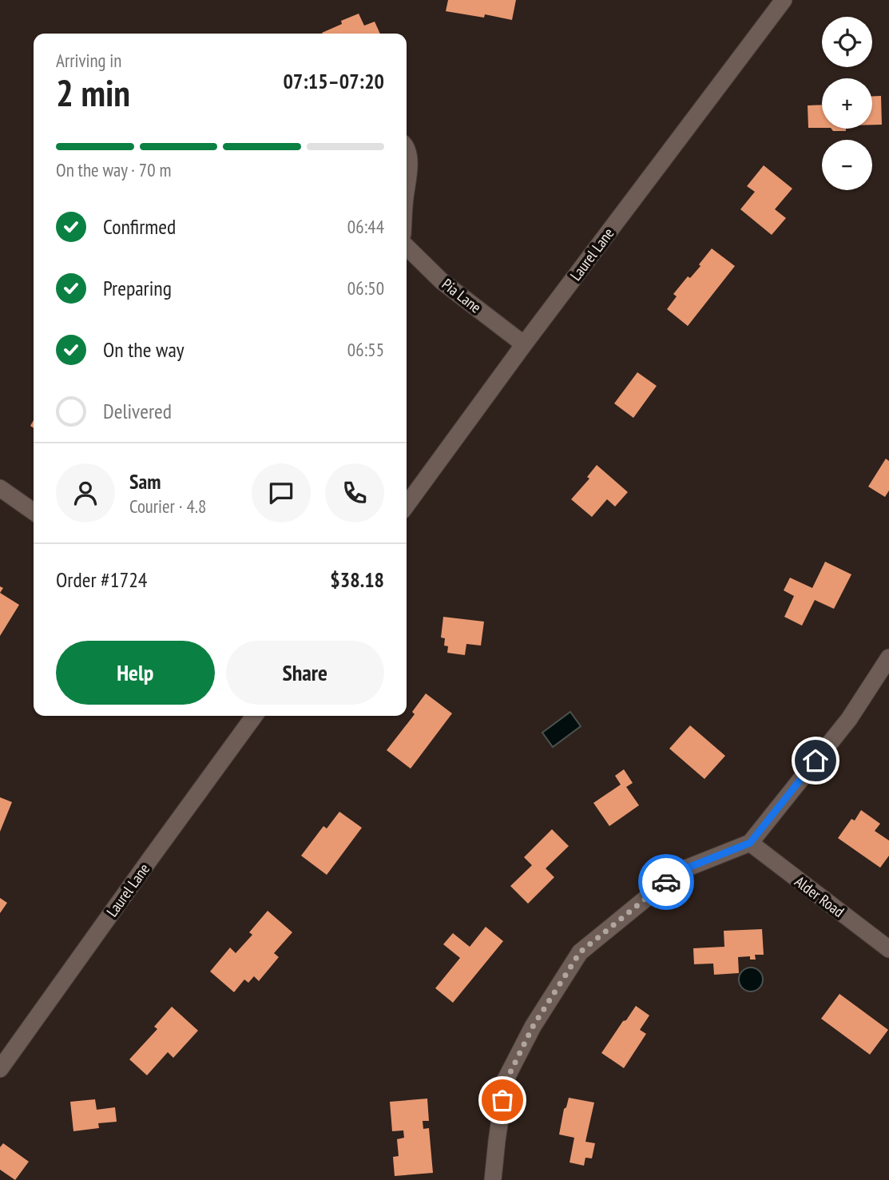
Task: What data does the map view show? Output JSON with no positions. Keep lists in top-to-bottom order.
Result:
{
  "streets": {
    "street": ["Laurel Lane", "Pia Lane", "Alder Road"]
  },
  "crossings": [
    ["Laurel Lane", "Pia Lane"]
  ],
  "page": {
    "map_buttons": ["+", "−"],
    "heading": ["2 min", "Arriving in", "07:15–07:20"],
    "panel": [
      "Sam",
      "Courier · 4.8",
      "Order #1724",
      "$38.18"
    ],
    "bar": "On the way · 70 m",
    "list": [
      ["Confirmed", "06:44"],
      ["Preparing", "06:50"],
      ["On the way", "06:55"],
      "Delivered"
    ],
    "buttons": ["Help", "Share"]
  }
}
